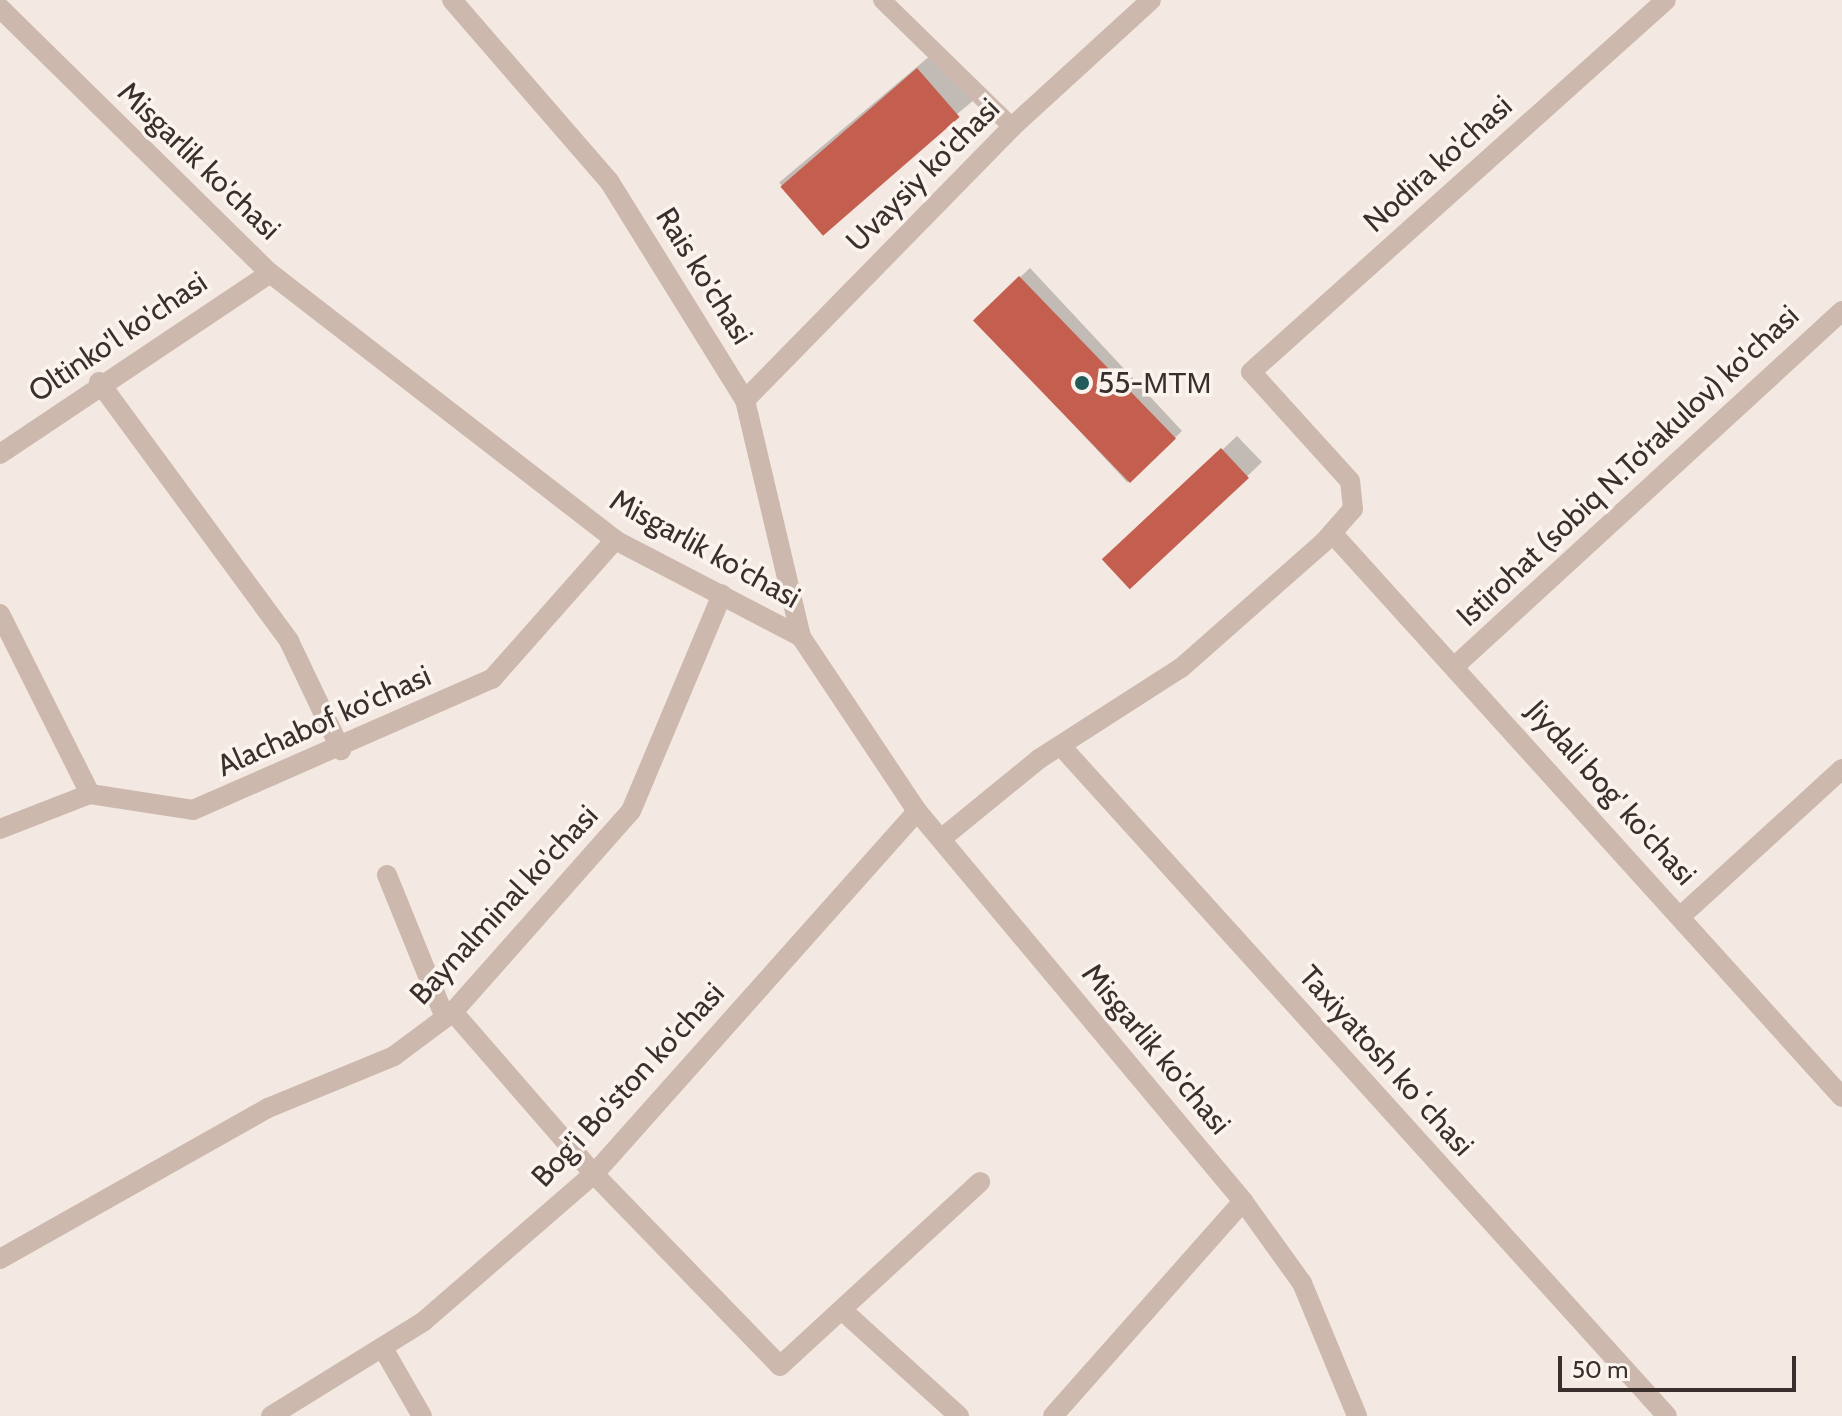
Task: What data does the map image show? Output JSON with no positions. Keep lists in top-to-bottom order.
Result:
{
  "streets": {
    "street": [
      "Misgarlik ko'chasi",
      "Nodira ko'chasi",
      "Uvaysiy ko'chasi",
      "Rais ko'chasi",
      "Oltinko'l ko'chasi",
      "Istirohat (sobiq N.To‘rakulov) ko'chasi",
      "Alachabof ko'chasi",
      "Jiydali bog' ko'chasi",
      "Baynalminal ko'chasi",
      "Taxiyatosh koʻchasi",
      "Bog'i Bo'ston ko'chasi"
    ]
  },
  "crossings": [
    ["Misgarlik ko'chasi", "Rais ko'chasi"],
    ["Misgarlik ko'chasi", "Oltinko'l ko'chasi"],
    ["Misgarlik ko'chasi", "Alachabof ko'chasi"],
    ["Misgarlik ko'chasi", "Baynalminal ko'chasi"],
    ["Misgarlik ko'chasi", "Bog'i Bo'ston ko'chasi"],
    ["Nodira ko'chasi", "Jiydali bog' ko'chasi"],
    ["Uvaysiy ko'chasi", "Rais ko'chasi"],
    ["Istirohat (sobiq N.To‘rakulov) ko'chasi", "Jiydali bog' ko'chasi"]
  ],
  "places": ["55-МТМ"],
  "scale_bar": "50 m"
}
